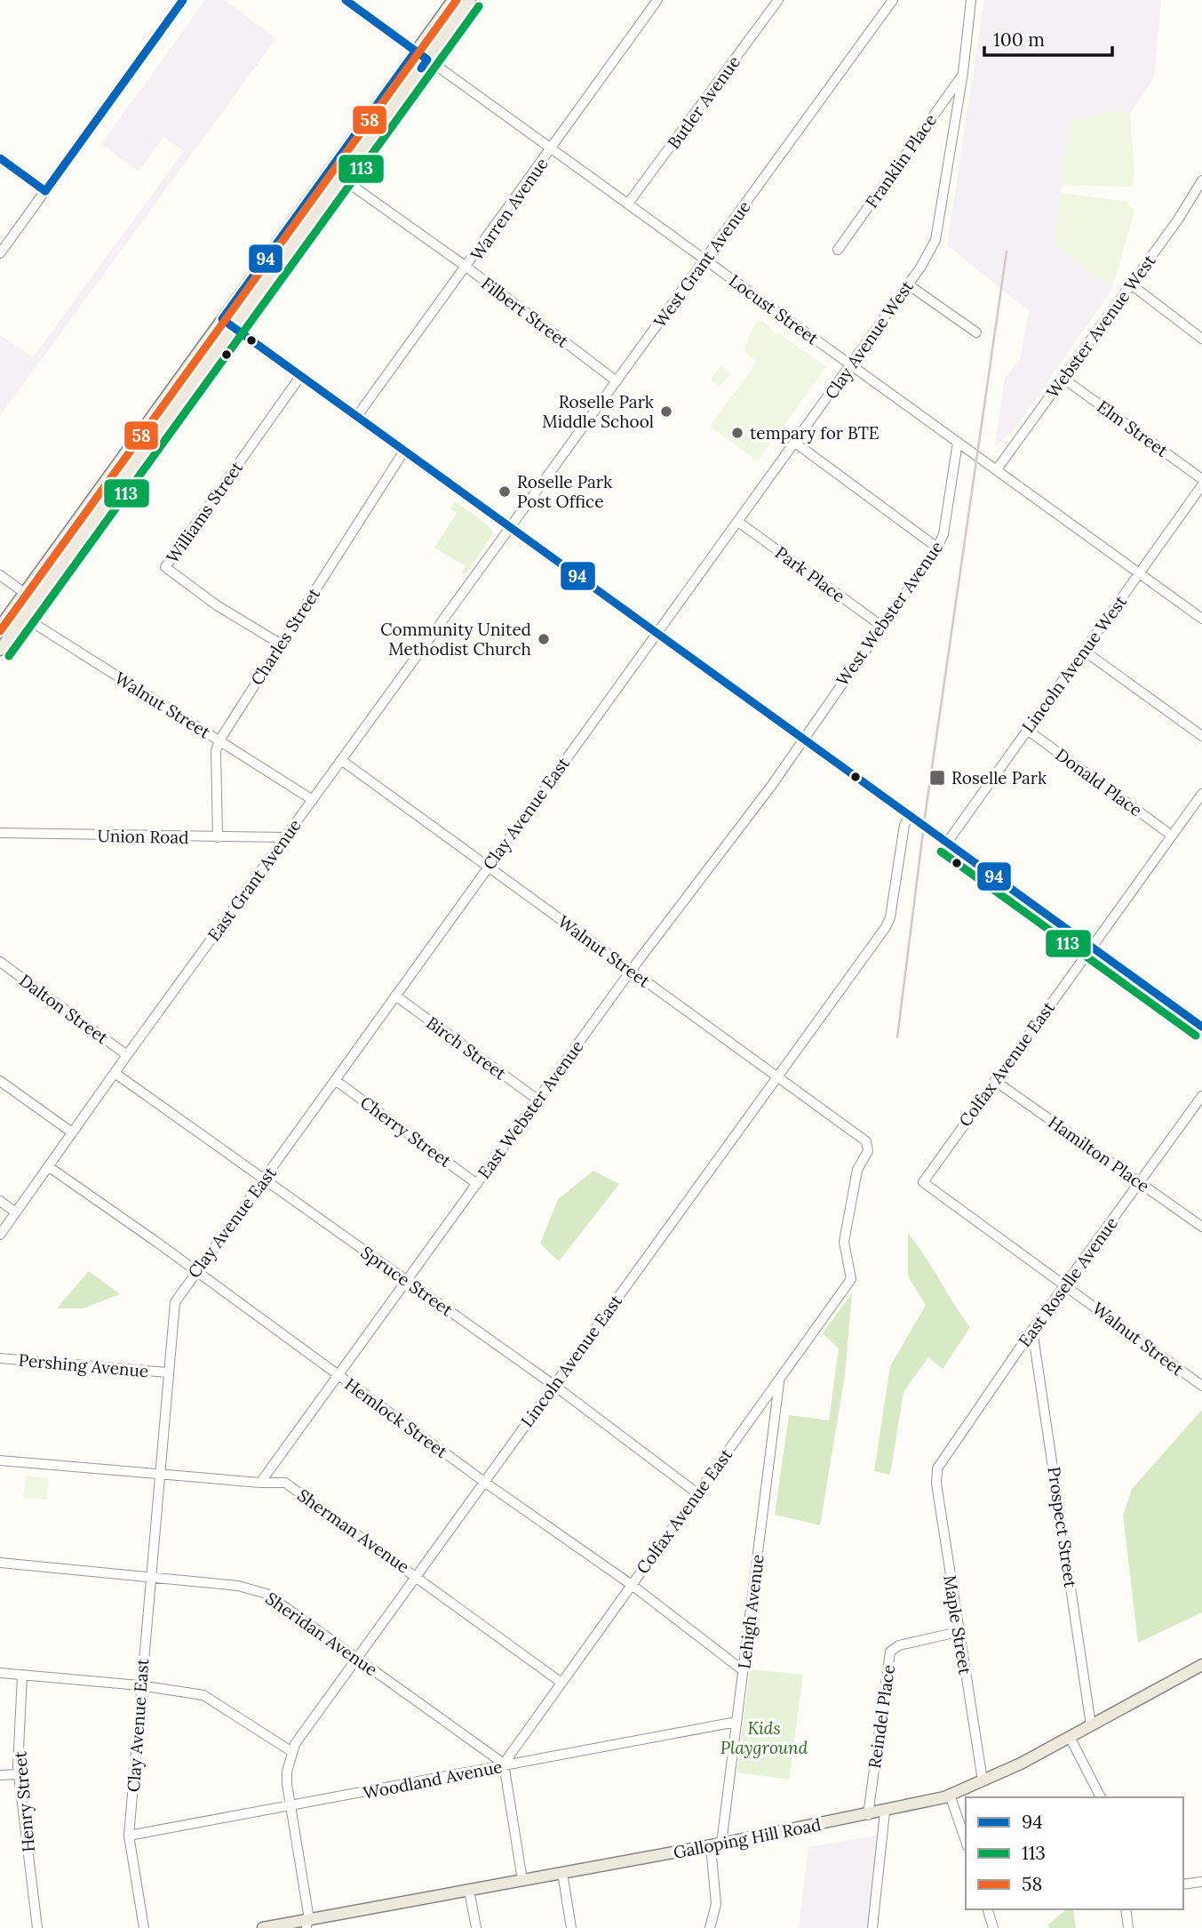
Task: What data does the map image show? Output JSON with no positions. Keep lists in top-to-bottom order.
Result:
{
  "streets": {
    "main road": ["Galloping Hill Road"],
    "street": [
      "Butler Avenue",
      "Franklin Place",
      "Warren Avenue",
      "West Grant Avenue",
      "Locust Street",
      "Filbert Street",
      "Webster Avenue West",
      "Clay Avenue West",
      "Elm Street",
      "Williams Street",
      "Park Place",
      "West Webster Avenue",
      "Charles Street",
      "Lincoln Avenue West",
      "Walnut Street",
      "Donald Place",
      "Clay Avenue East",
      "Union Road",
      "East Grant Avenue",
      "Dalton Street",
      "Birch Street",
      "Colfax Avenue East",
      "East Webster Avenue",
      "Cherry Street",
      "Hamilton Place",
      "Spruce Street",
      "East Roselle Avenue",
      "Lincoln Avenue East",
      "Pershing Avenue",
      "Hemlock Street",
      "Prospect Street",
      "Sherman Avenue",
      "Lehigh Avenue",
      "Maple Street",
      "Sheridan Avenue",
      "Reindel Place",
      "Woodland Avenue",
      "Henry Street"
    ]
  },
  "crossings": [
    ["Butler Avenue", "Locust Street"],
    ["Franklin Place", "Clay Avenue West"],
    ["Warren Avenue", "Locust Street"],
    ["Warren Avenue", "Filbert Street"],
    ["West Grant Avenue", "Locust Street"],
    ["West Grant Avenue", "Filbert Street"],
    ["West Grant Avenue", "East Grant Avenue"],
    ["Locust Street", "Webster Avenue West"],
    ["Locust Street", "Clay Avenue West"],
    ["Locust Street", "West Webster Avenue"],
    ["Locust Street", "Lincoln Avenue West"],
    ["Webster Avenue West", "Elm Street"],
    ["Clay Avenue West", "Park Place"],
    ["Clay Avenue West", "Clay Avenue East"],
    ["Williams Street", "Charles Street"],
    ["Park Place", "West Webster Avenue"],
    ["West Webster Avenue", "East Webster Avenue"],
    ["Charles Street", "Walnut Street"],
    ["Charles Street", "Union Road"],
    ["Lincoln Avenue West", "Donald Place"],
    ["Walnut Street", "Clay Avenue East"],
    ["Walnut Street", "East Grant Avenue"],
    ["Walnut Street", "Colfax Avenue East"],
    ["Walnut Street", "East Webster Avenue"],
    ["Walnut Street", "East Roselle Avenue"],
    ["Walnut Street", "Lincoln Avenue East"],
    ["Donald Place", "Colfax Avenue East"],
    ["Clay Avenue East", "Birch Street"],
    ["Clay Avenue East", "Cherry Street"],
    ["Clay Avenue East", "Spruce Street"],
    ["Clay Avenue East", "Pershing Avenue"],
    ["Clay Avenue East", "Hemlock Street"],
    ["Clay Avenue East", "Sherman Avenue"],
    ["Clay Avenue East", "Sheridan Avenue"],
    ["Clay Avenue East", "Woodland Avenue"],
    ["Union Road", "East Grant Avenue"],
    ["East Grant Avenue", "Dalton Street"],
    ["East Grant Avenue", "Spruce Street"],
    ["East Grant Avenue", "Hemlock Street"],
    ["Birch Street", "East Webster Avenue"],
    ["Colfax Avenue East", "Hamilton Place"],
    ["Colfax Avenue East", "Spruce Street"],
    ["Colfax Avenue East", "Hemlock Street"],
    ["Colfax Avenue East", "Sherman Avenue"],
    ["Colfax Avenue East", "Lehigh Avenue"],
    ["Colfax Avenue East", "Sheridan Avenue"],
    ["Colfax Avenue East", "Woodland Avenue"],
    ["East Webster Avenue", "Cherry Street"],
    ["East Webster Avenue", "Spruce Street"],
    ["East Webster Avenue", "Hemlock Street"],
    ["East Webster Avenue", "Sherman Avenue"],
    ["Hamilton Place", "East Roselle Avenue"],
    ["Spruce Street", "Lincoln Avenue East"],
    ["East Roselle Avenue", "Prospect Street"],
    ["East Roselle Avenue", "Maple Street"],
    ["Lincoln Avenue East", "Hemlock Street"],
    ["Lincoln Avenue East", "Sherman Avenue"],
    ["Lincoln Avenue East", "Sheridan Avenue"],
    ["Lincoln Avenue East", "Woodland Avenue"],
    ["Lincoln Avenue East", "Galloping Hill Road"],
    ["Hemlock Street", "Lehigh Avenue"],
    ["Prospect Street", "Galloping Hill Road"],
    ["Lehigh Avenue", "Woodland Avenue"],
    ["Lehigh Avenue", "Galloping Hill Road"],
    ["Maple Street", "Reindel Place"],
    ["Maple Street", "Galloping Hill Road"],
    ["Sheridan Avenue", "Woodland Avenue"],
    ["Reindel Place", "Galloping Hill Road"]
  ],
  "parks": ["Kids Playground"],
  "places": {
    "other": [
      "Roselle Park Middle School",
      "tempary for BTE",
      "Roselle Park Post Office",
      "Community United Methodist Church"
    ],
    "transit": ["Roselle Park"]
  },
  "lines": ["transit line 94", "transit line 58", "transit line 113"],
  "legend": ["94", "113", "58"],
  "scale_bar": "100 m"
}
